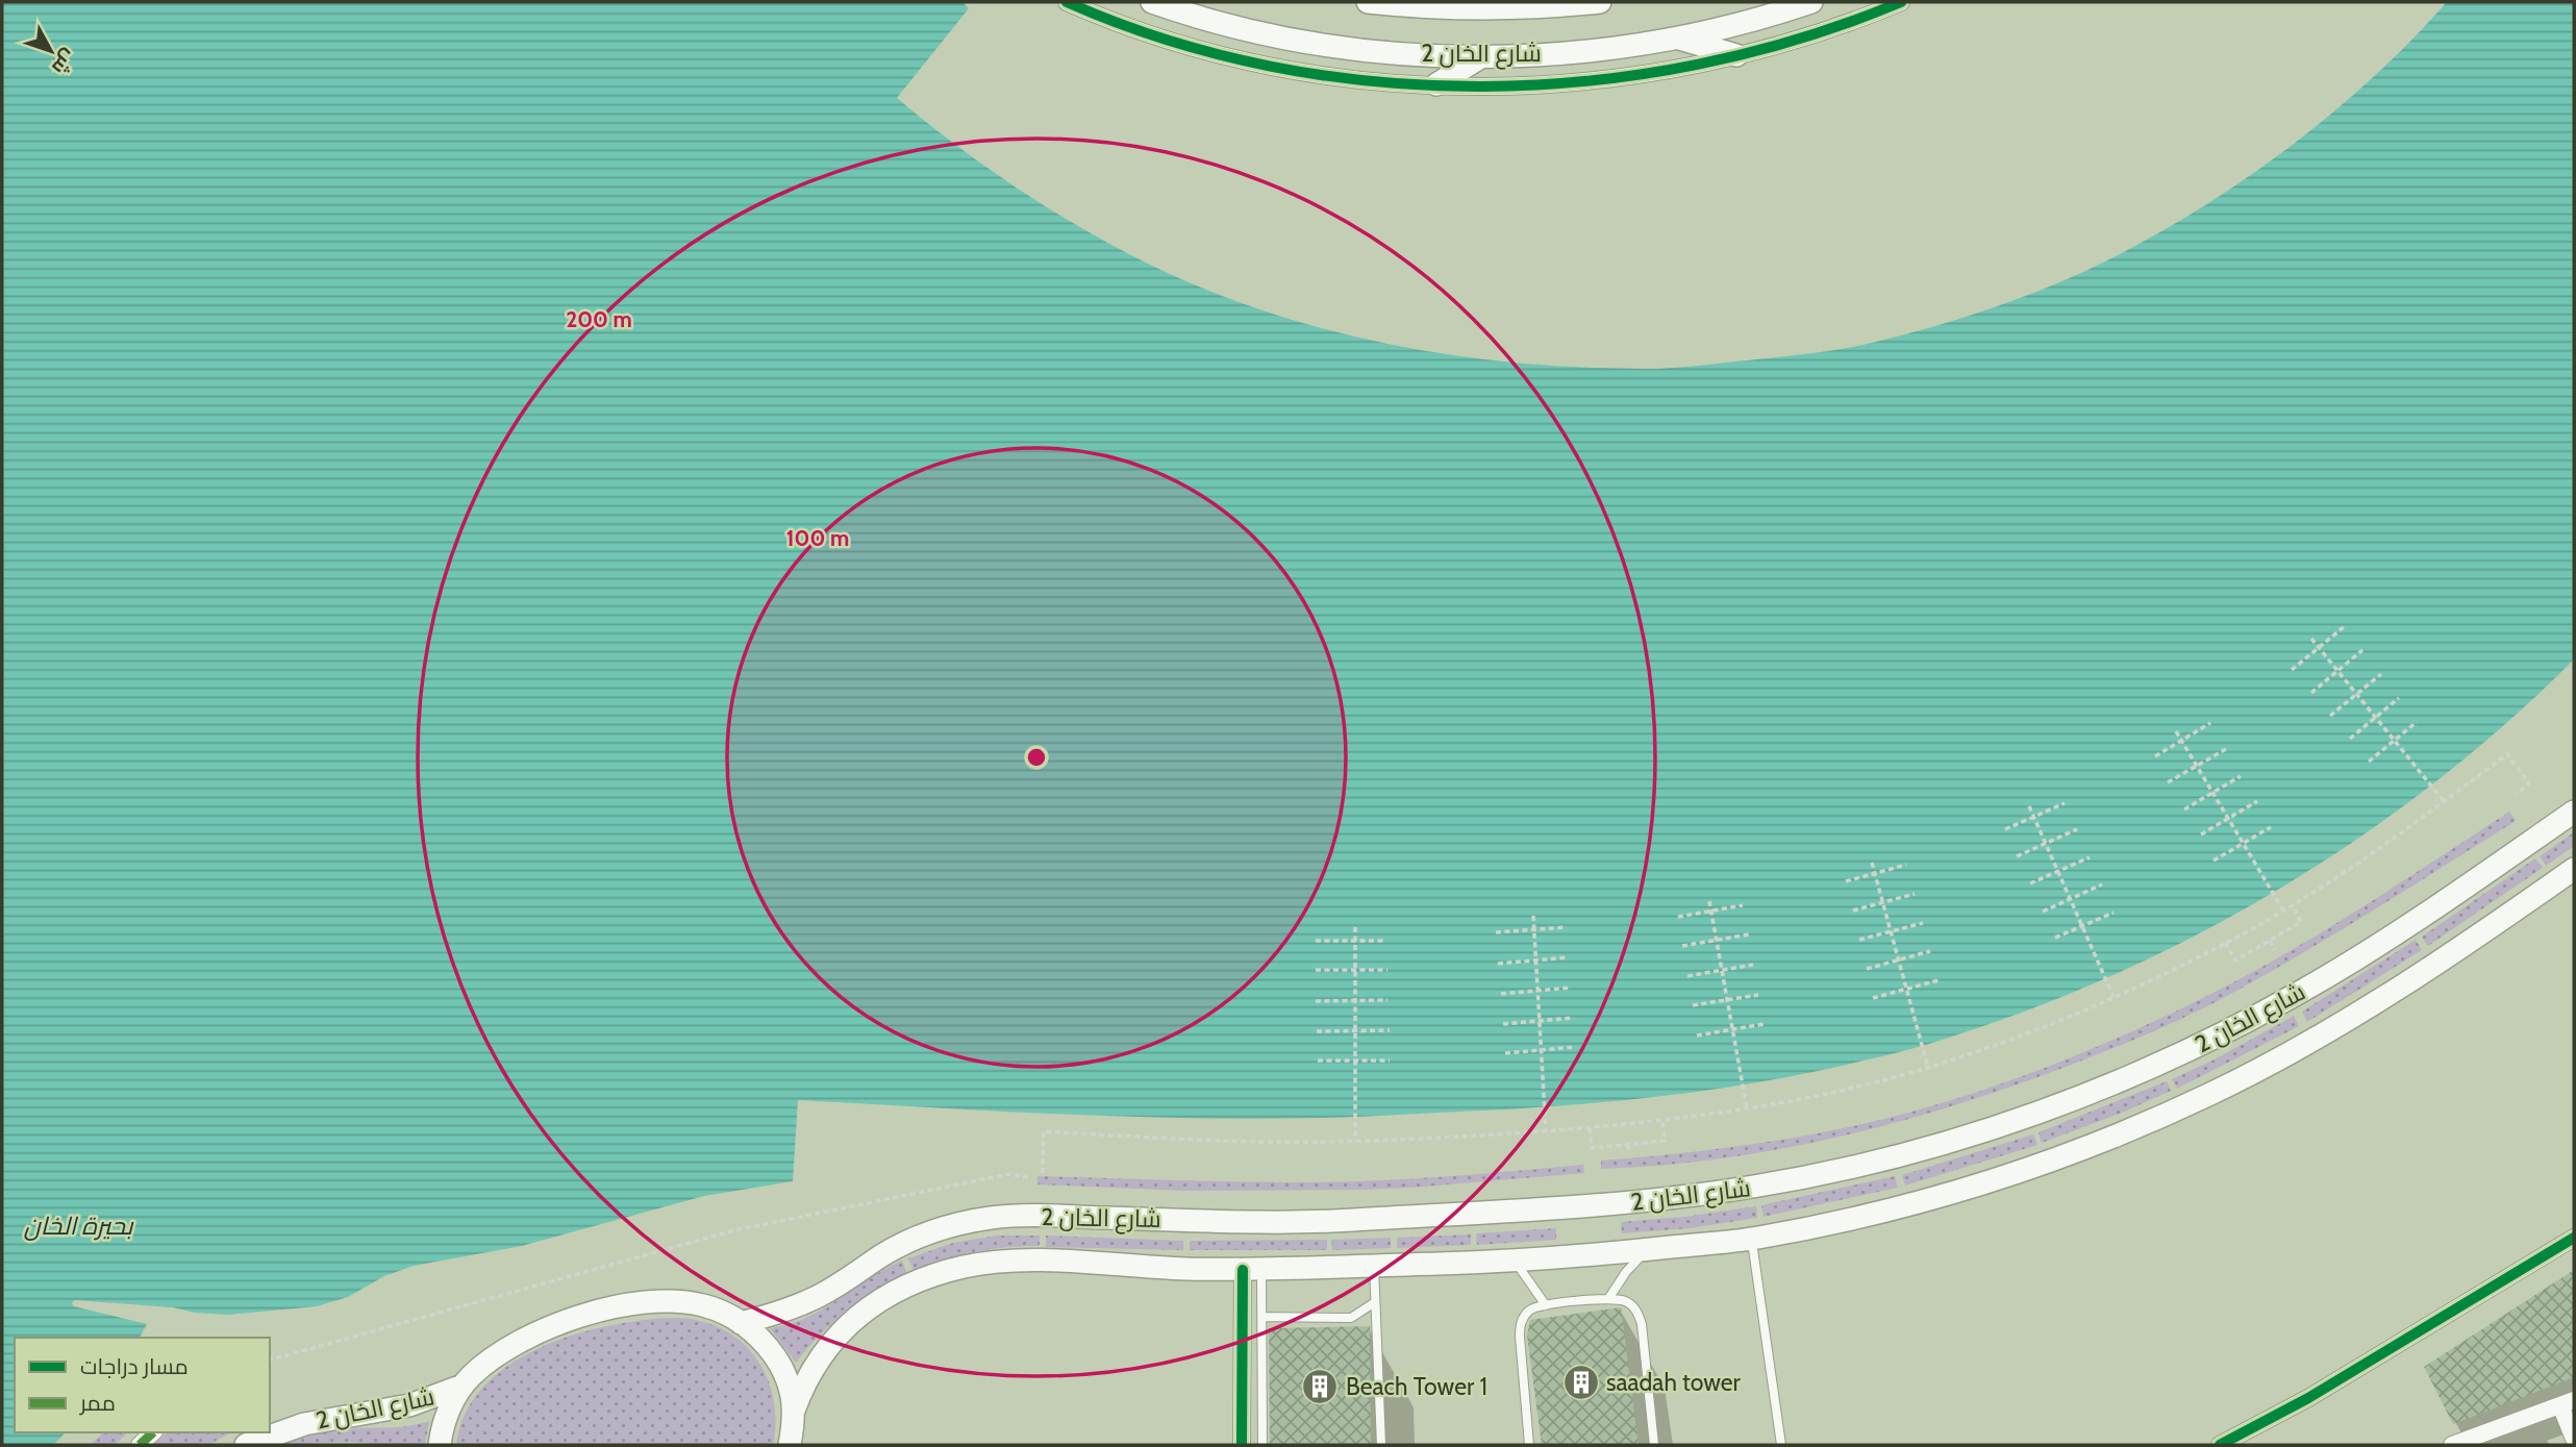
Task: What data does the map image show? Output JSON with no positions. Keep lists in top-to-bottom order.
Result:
{
  "streets": {
    "main road": ["شارع الخان 2"]
  },
  "water": ["بحيرة الخان"],
  "places": {
    "building": ["saadah tower", "Beach Tower 1"]
  },
  "legend": ["مسار دراجات", "ممر"],
  "north": "bottom right",
  "rings": ["200 m", "100 m"]
}
